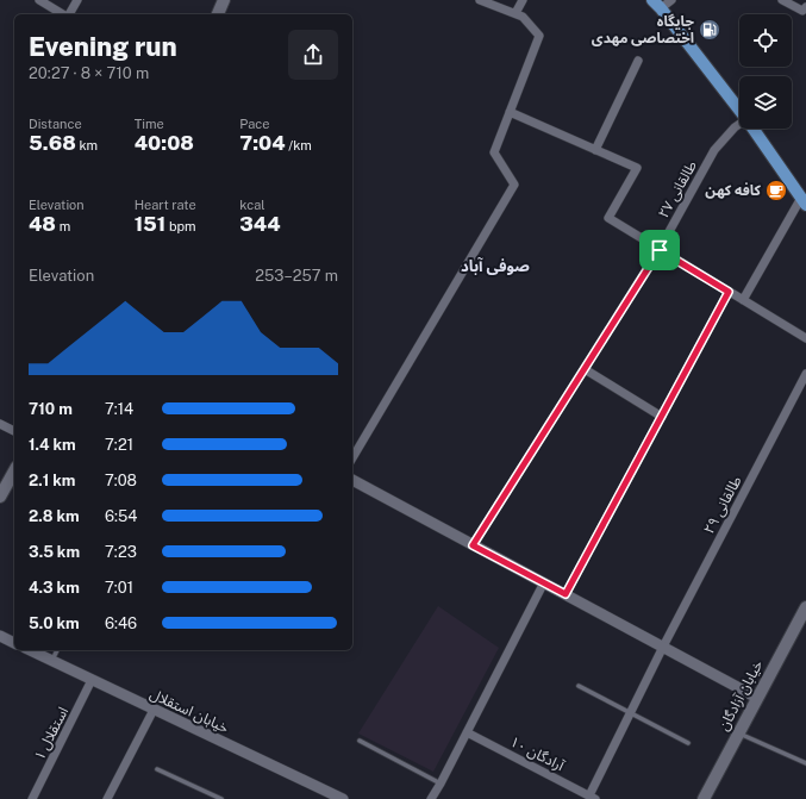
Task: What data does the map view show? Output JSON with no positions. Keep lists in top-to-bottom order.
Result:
{
  "streets": {
    "main road": ["خیابان آزادگان"],
    "street": [
      "طالقانی ۲۷",
      "طالقانی ۲۹",
      "خیابان استقلال",
      "استقلال ۱",
      "آرادگان ۱۰"
    ]
  },
  "crossings": [
    ["طالقانی ۲۹", "آرادگان ۱۰"],
    ["خیابان استقلال", "استقلال ۱"]
  ],
  "districts": ["صوفی آباد"],
  "places": {
    "fuel station": ["جایگاه اختصاصی مهدی"],
    "cafe": ["کافه کهن"]
  },
  "page": {
    "heading": ["Evening run", "20:27 · 8 × 710 m"],
    "stats": [
      ["Distance", "5.68 km"],
      ["Time", "40:08"],
      ["Pace", "7:04 /km"],
      ["Elevation", "48 m"],
      ["Heart rate", "151 bpm"],
      ["kcal", "344"]
    ],
    "chart": ["Elevation", "253–257 m"],
    "list": [
      {
        "name": "710 m",
        "note": "7:14"
      },
      {
        "name": "1.4 km",
        "note": "7:21"
      },
      {
        "name": "2.1 km",
        "note": "7:08"
      },
      {
        "name": "2.8 km",
        "note": "6:54"
      },
      {
        "name": "3.5 km",
        "note": "7:23"
      },
      {
        "name": "4.3 km",
        "note": "7:01"
      },
      {
        "name": "5.0 km",
        "note": "6:46"
      }
    ]
  }
}
